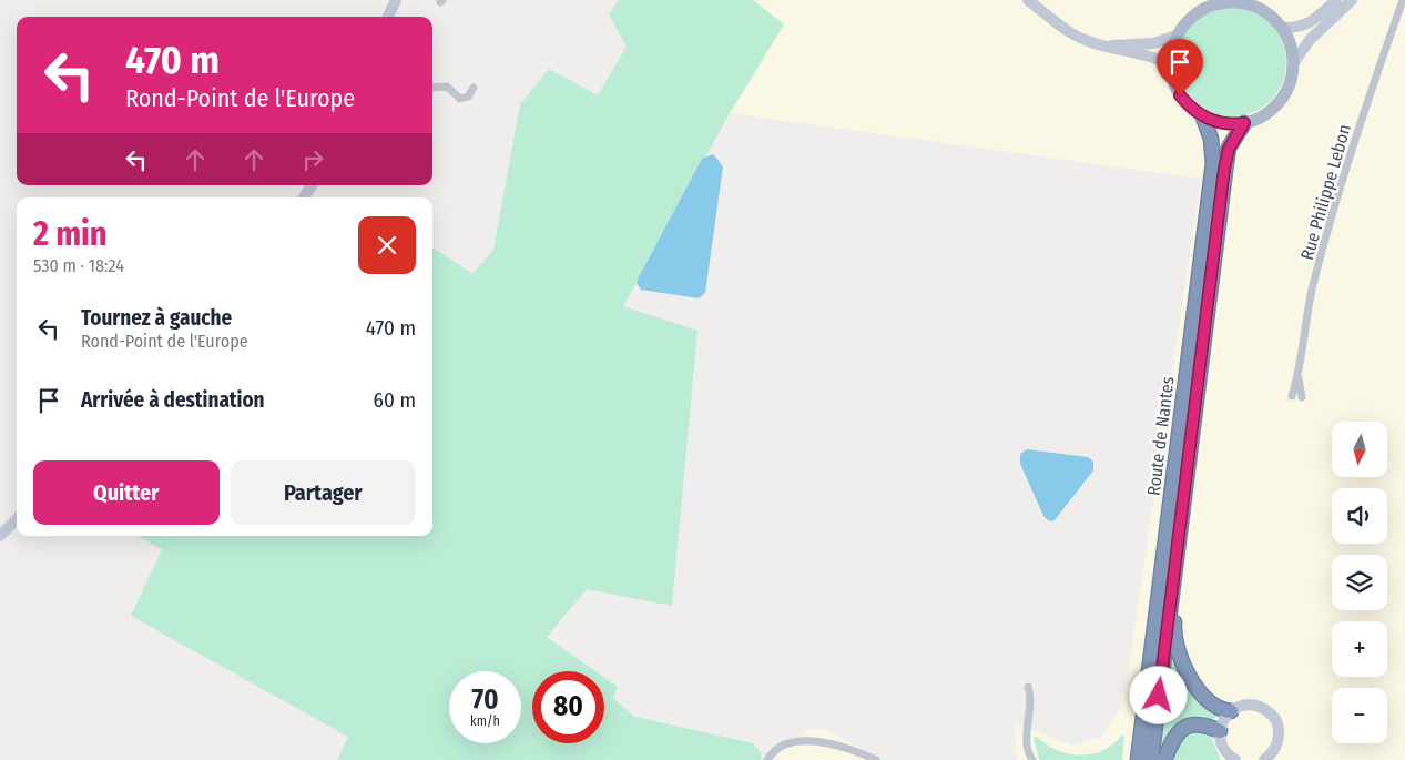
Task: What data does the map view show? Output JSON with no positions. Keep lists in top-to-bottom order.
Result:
{
  "streets": {
    "highway": ["Route de Nantes"],
    "street": ["Rue Philippe Lebon"]
  },
  "north": "bottom",
  "page": {
    "turn": ["470 m", "Rond-Point de l'Europe"],
    "heading": ["2 min", "530 m · 18:24"],
    "list": [
      {
        "name": "Tournez à gauche",
        "note": "Rond-Point de l'Europe",
        "value": "470 m"
      },
      {
        "name": "Arrivée à destination",
        "value": "60 m"
      }
    ],
    "map_buttons": ["+", "−"],
    "buttons": ["Quitter", "Partager"],
    "speed": "70 km/h",
    "limit": "80"
  }
}
